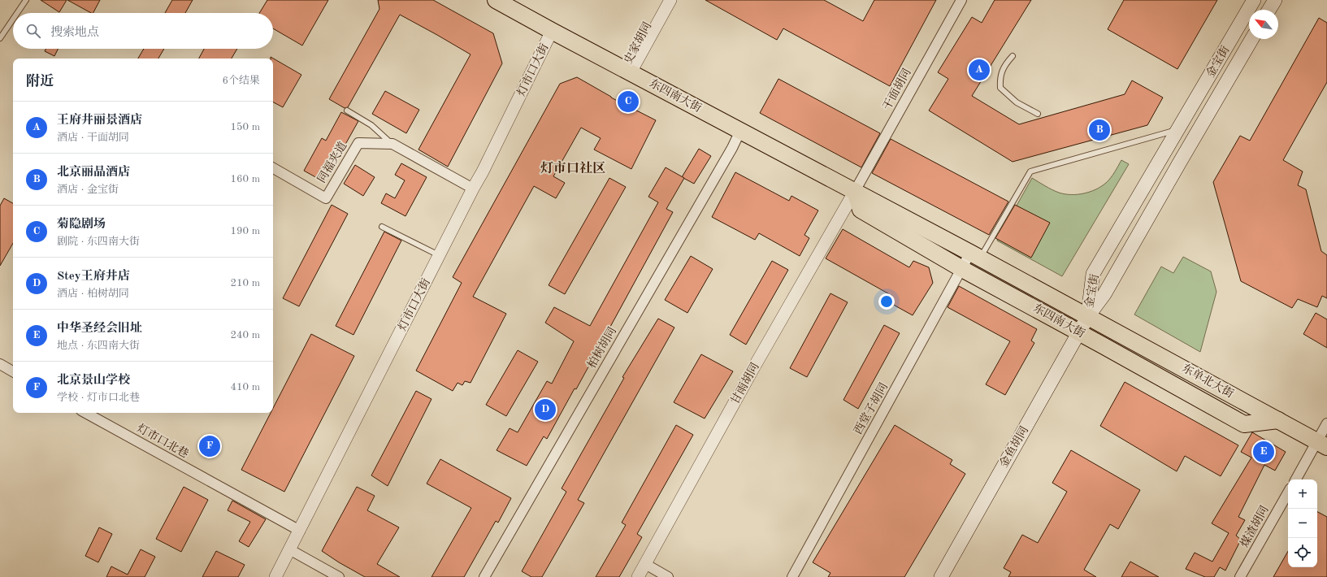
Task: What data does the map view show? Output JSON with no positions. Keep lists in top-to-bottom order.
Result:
{
  "streets": {
    "main road": [
      "金宝街",
      "东四南大街",
      "东单北大街",
      "金鱼胡同"
    ],
    "street": [
      "史家胡同",
      "灯市口大街",
      "干面胡同",
      "同福夹道",
      "柏树胡同",
      "甘雨胡同",
      "西堂子胡同",
      "灯市口北巷",
      "煤渣胡同"
    ]
  },
  "crossings": [
    ["史家胡同", "东四南大街"],
    ["金宝街", "东四南大街"],
    ["金宝街", "东单北大街"],
    ["金宝街", "金鱼胡同"],
    ["灯市口大街", "东四南大街"],
    ["灯市口大街", "同福夹道"],
    ["灯市口大街", "灯市口北巷"],
    ["干面胡同", "东四南大街"],
    ["干面胡同", "甘雨胡同"],
    ["东四南大街", "柏树胡同"],
    ["东四南大街", "东单北大街"],
    ["东四南大街", "甘雨胡同"],
    ["东四南大街", "西堂子胡同"],
    ["东四南大街", "金鱼胡同"],
    ["东单北大街", "金鱼胡同"]
  ],
  "districts": ["灯市口社区"],
  "north": "top left",
  "page": {
    "search": "搜索地点",
    "pins": [
      "A",
      "C",
      "B",
      "D",
      "F",
      "E"
    ],
    "heading": ["附近", "6个结果"],
    "list": [
      {
        "mark": "A",
        "name": "王府井丽景酒店",
        "note": "酒店 · 干面胡同",
        "value": "150 m"
      },
      {
        "mark": "B",
        "name": "北京丽晶酒店",
        "note": "酒店 · 金宝街",
        "value": "160 m"
      },
      {
        "mark": "C",
        "name": "菊隐剧场",
        "note": "剧院 · 东四南大街",
        "value": "190 m"
      },
      {
        "mark": "D",
        "name": "Stey王府井店",
        "note": "酒店 · 柏树胡同",
        "value": "210 m"
      },
      {
        "mark": "E",
        "name": "中华圣经会旧址",
        "note": "地点 · 东四南大街",
        "value": "240 m"
      },
      {
        "mark": "F",
        "name": "北京景山学校",
        "note": "学校 · 灯市口北巷",
        "value": "410 m"
      }
    ],
    "map_buttons": ["+", "−"]
  }
}
